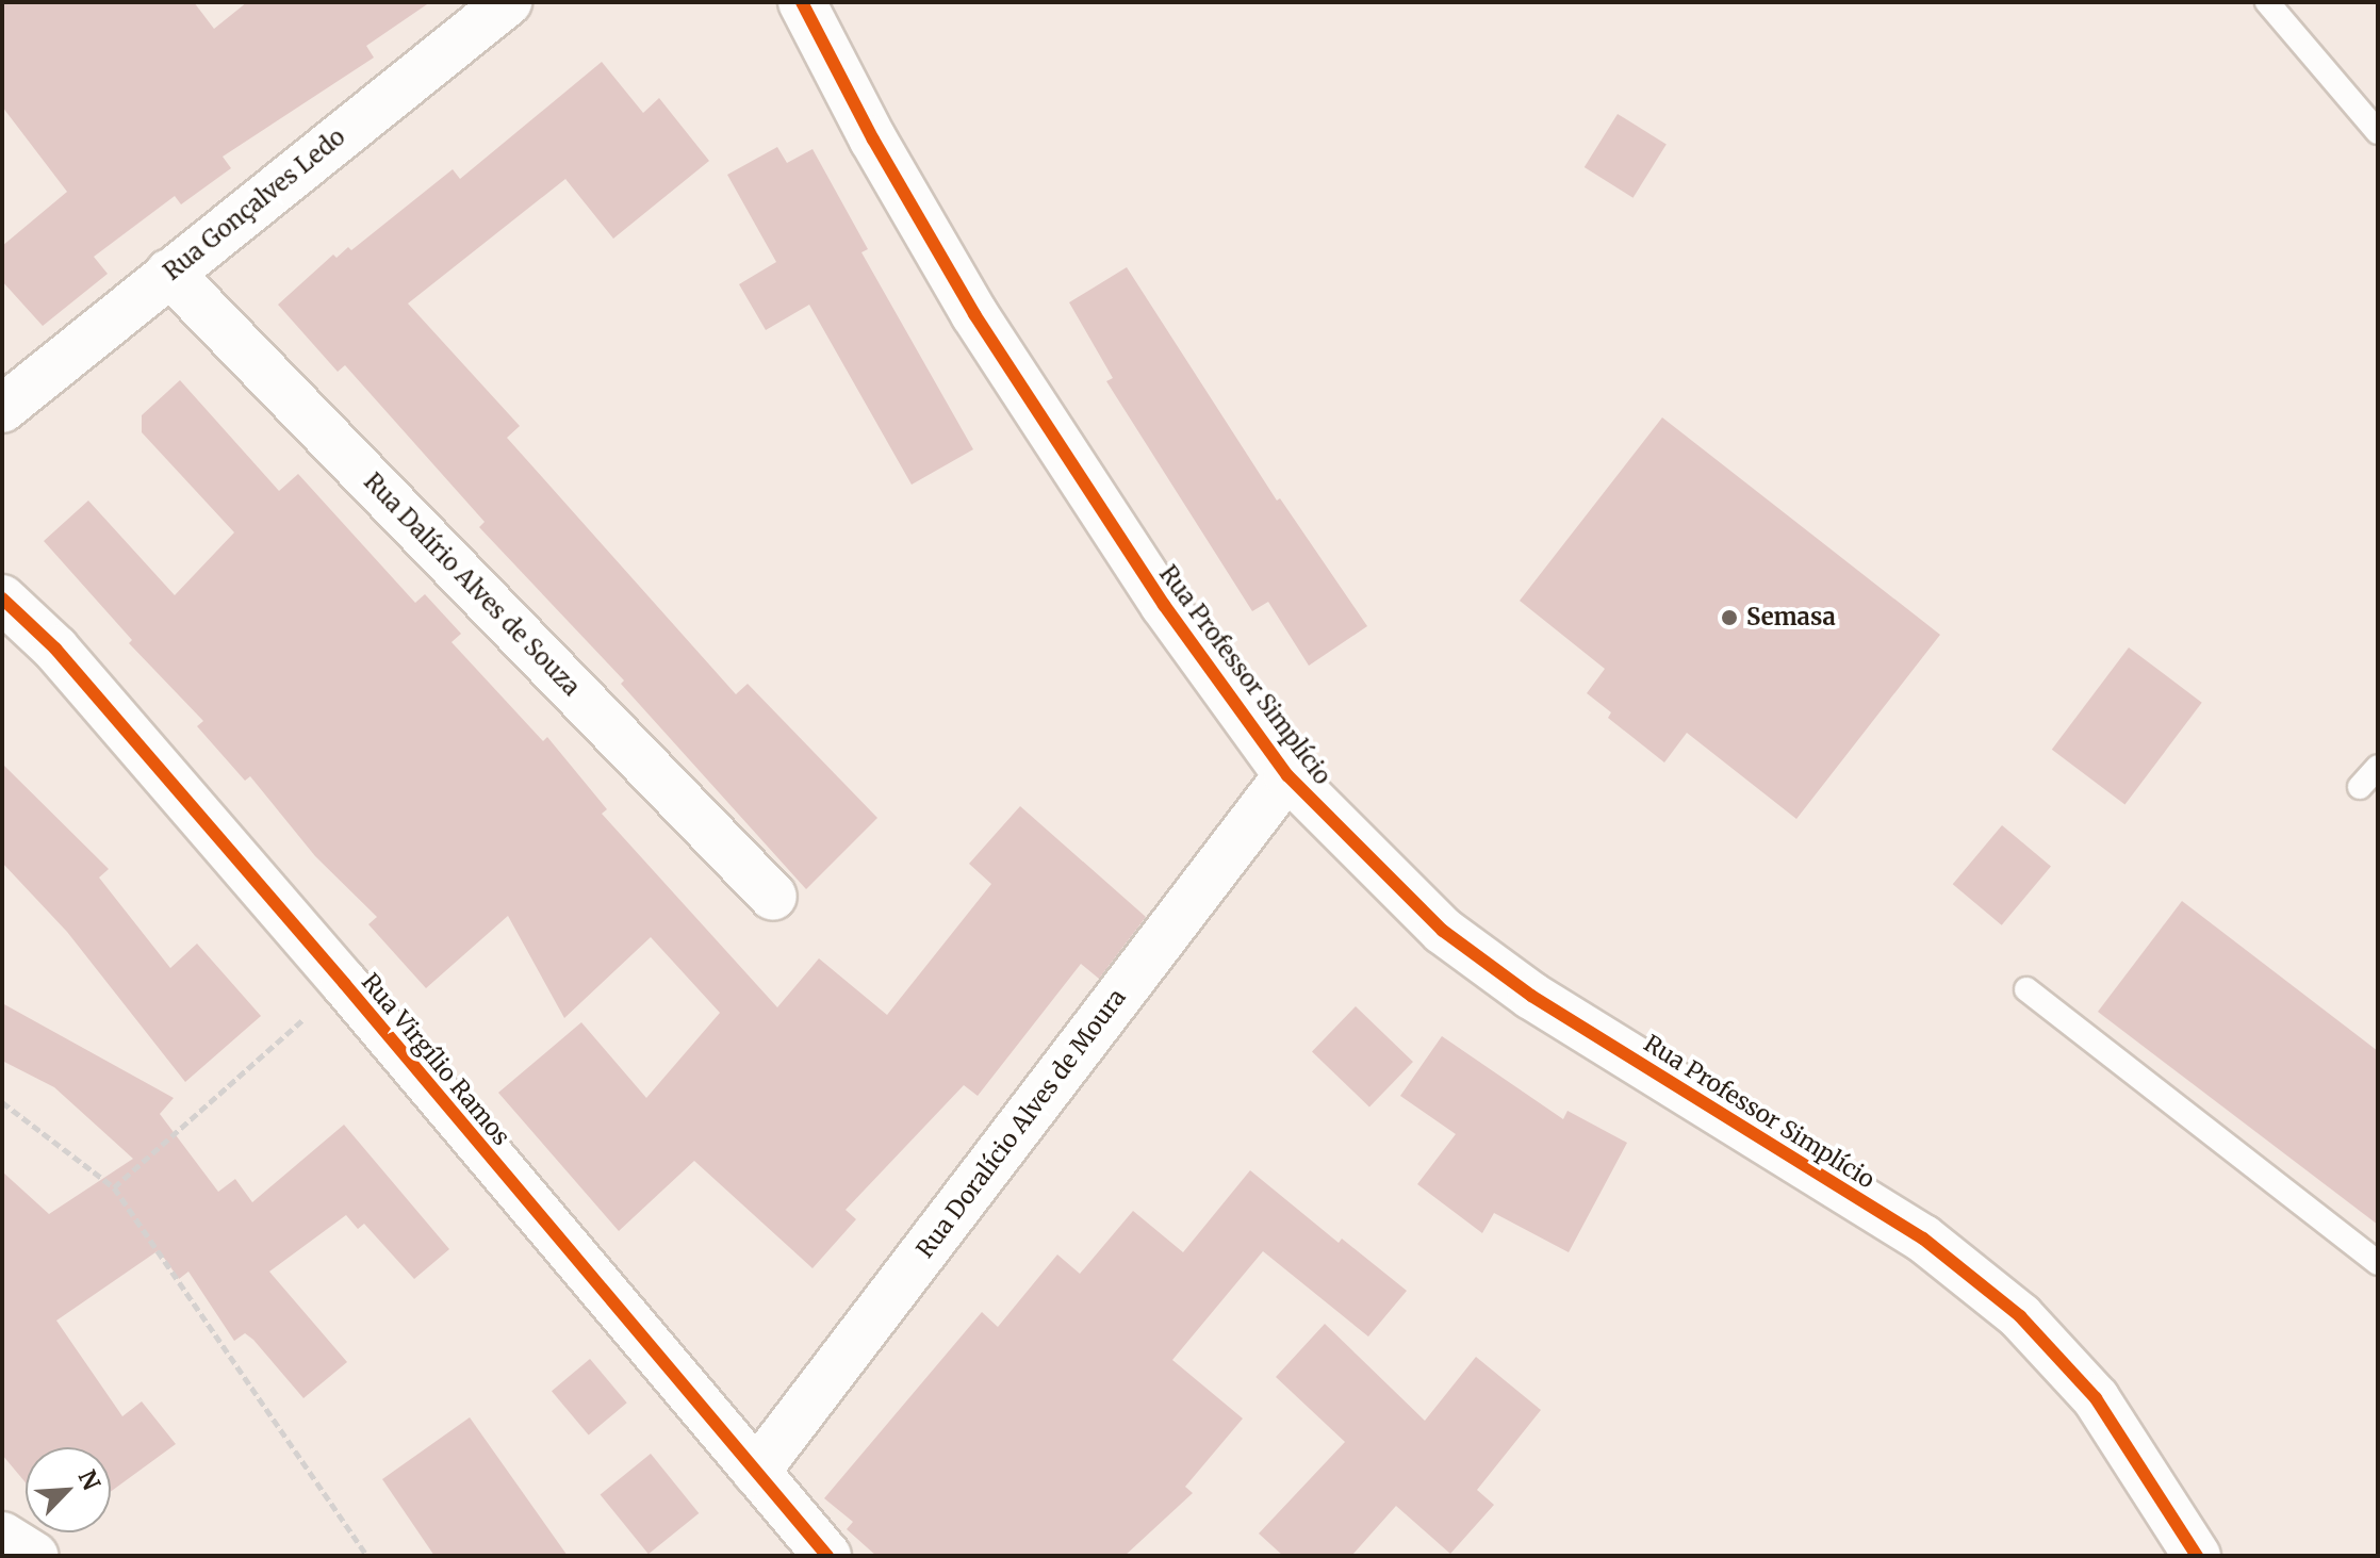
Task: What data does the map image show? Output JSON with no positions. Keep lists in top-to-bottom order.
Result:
{
  "streets": {
    "street": [
      "Rua Gonçalves Ledo",
      "Rua Dalírio Alves de Souza",
      "Rua Professor Simplício",
      "Rua Virgílio Ramos",
      "Rua Doralício Alves de Moura"
    ]
  },
  "crossings": [
    ["Rua Gonçalves Ledo", "Rua Dalírio Alves de Souza"],
    ["Rua Professor Simplício", "Rua Doralício Alves de Moura"],
    ["Rua Virgílio Ramos", "Rua Doralício Alves de Moura"]
  ],
  "places": ["Semasa"],
  "north": "top right"
}
